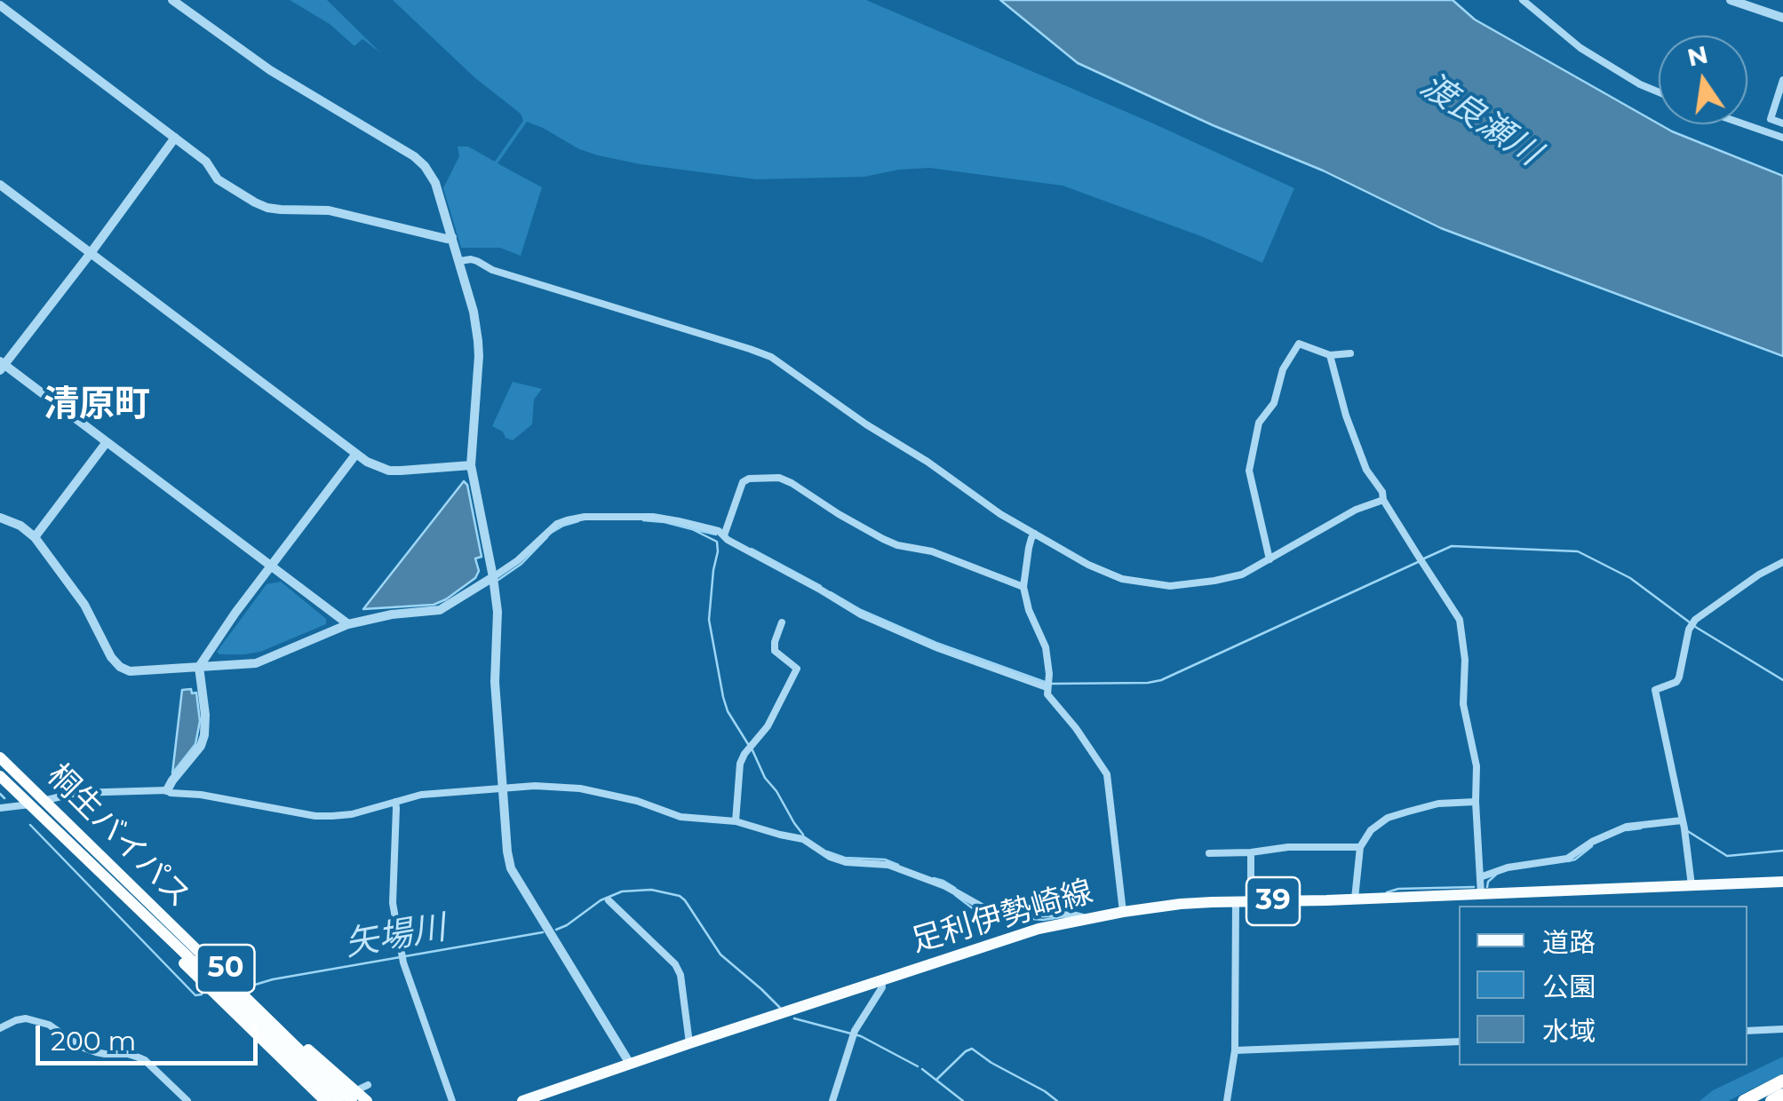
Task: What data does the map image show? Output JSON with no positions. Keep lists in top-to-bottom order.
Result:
{
  "streets": {
    "highway": ["桐生バイパス", "50"],
    "main road": ["39", "足利伊勢崎線"]
  },
  "crossings": [
    ["桐生バイパス", "50"]
  ],
  "districts": ["清原町"],
  "water": ["渡良瀬川", "矢場川"],
  "legend": ["道路", "公園", "水域"],
  "scale_bar": "200 m",
  "north": "top"
}
